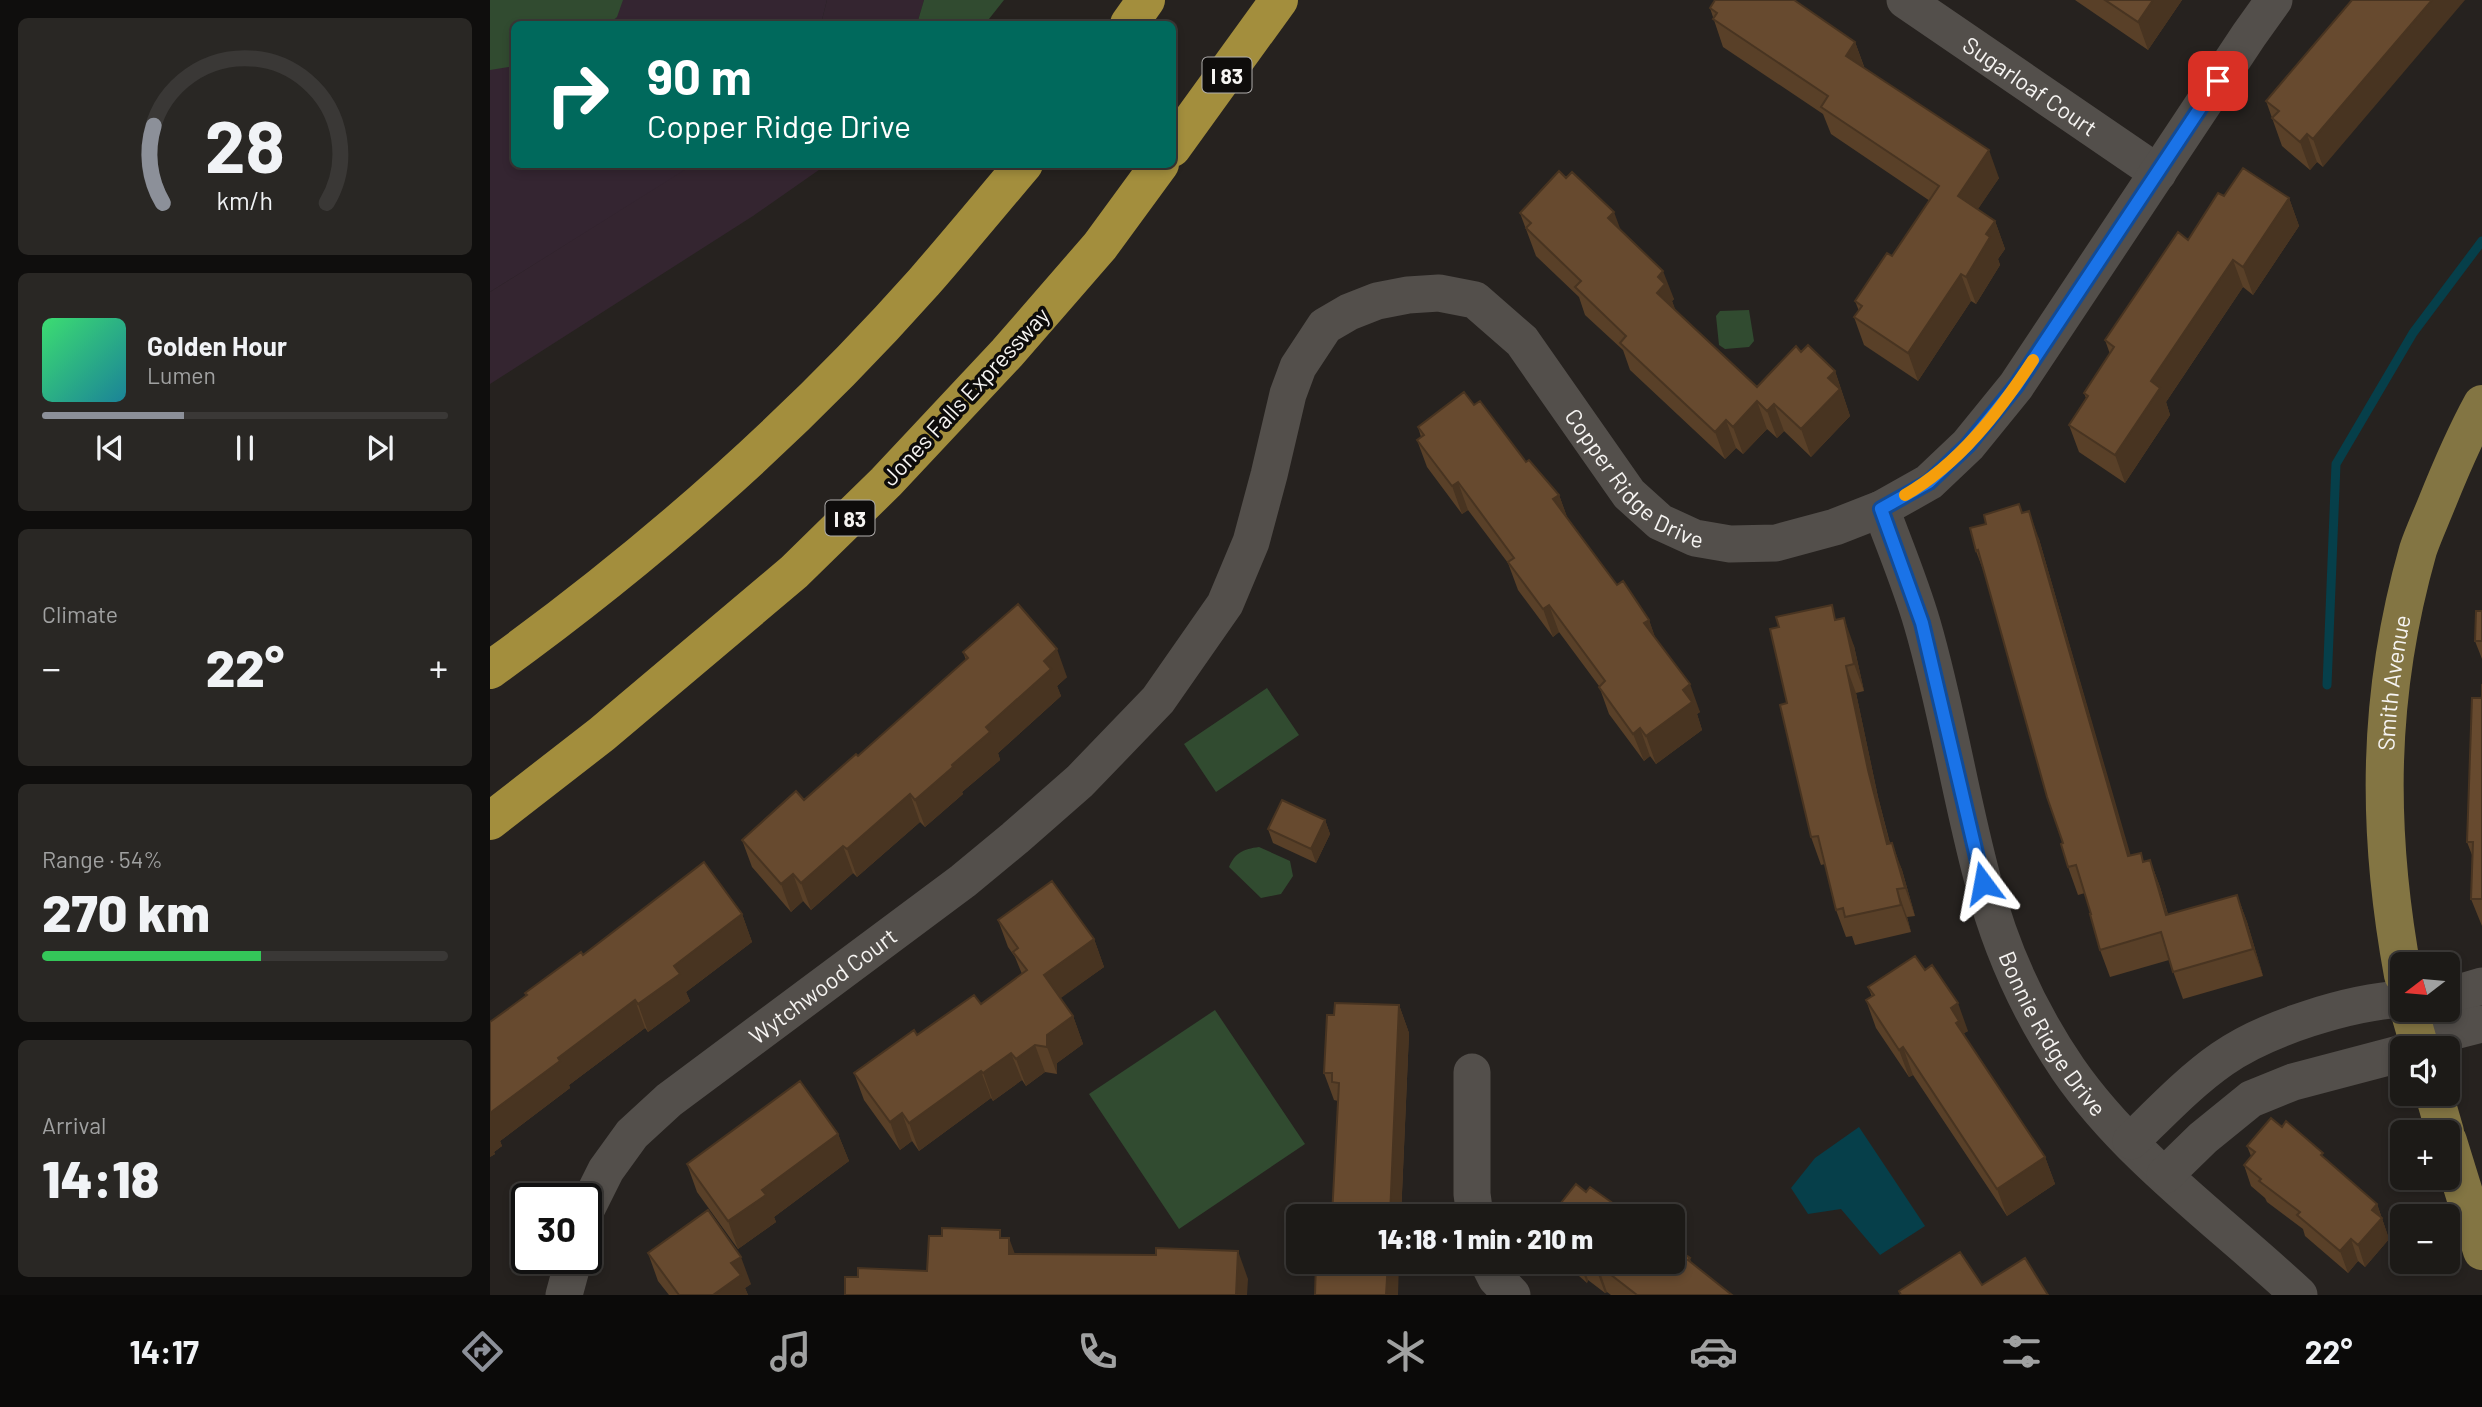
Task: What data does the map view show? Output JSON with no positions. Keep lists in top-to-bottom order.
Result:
{
  "streets": {
    "highway": ["I 83", "Jones Falls Expressway"],
    "main road": ["Smith Avenue"],
    "street": [
      "Sugarloaf Court",
      "Copper Ridge Drive",
      "Wytchwood Court",
      "Bonnie Ridge Drive"
    ]
  },
  "crossings": [
    ["Sugarloaf Court", "Copper Ridge Drive"],
    ["Copper Ridge Drive", "Wytchwood Court"],
    ["Copper Ridge Drive", "Bonnie Ridge Drive"]
  ],
  "north": "left",
  "page": {
    "turn": ["90 m", "Copper Ridge Drive"],
    "song": ["Golden Hour", "Lumen"],
    "tile": [
      "Climate",
      ["Range · 54%", "270 km"],
      ["Arrival", "14:18"]
    ],
    "heat": ["−", "22°", "+"],
    "map_buttons": ["+", "−"],
    "limit": "30",
    "trip": "14:18 · 1 min · 210 m",
    "tabs": ["14:17", "22°"],
    "gauge": ["28", "km/h"]
  }
}
